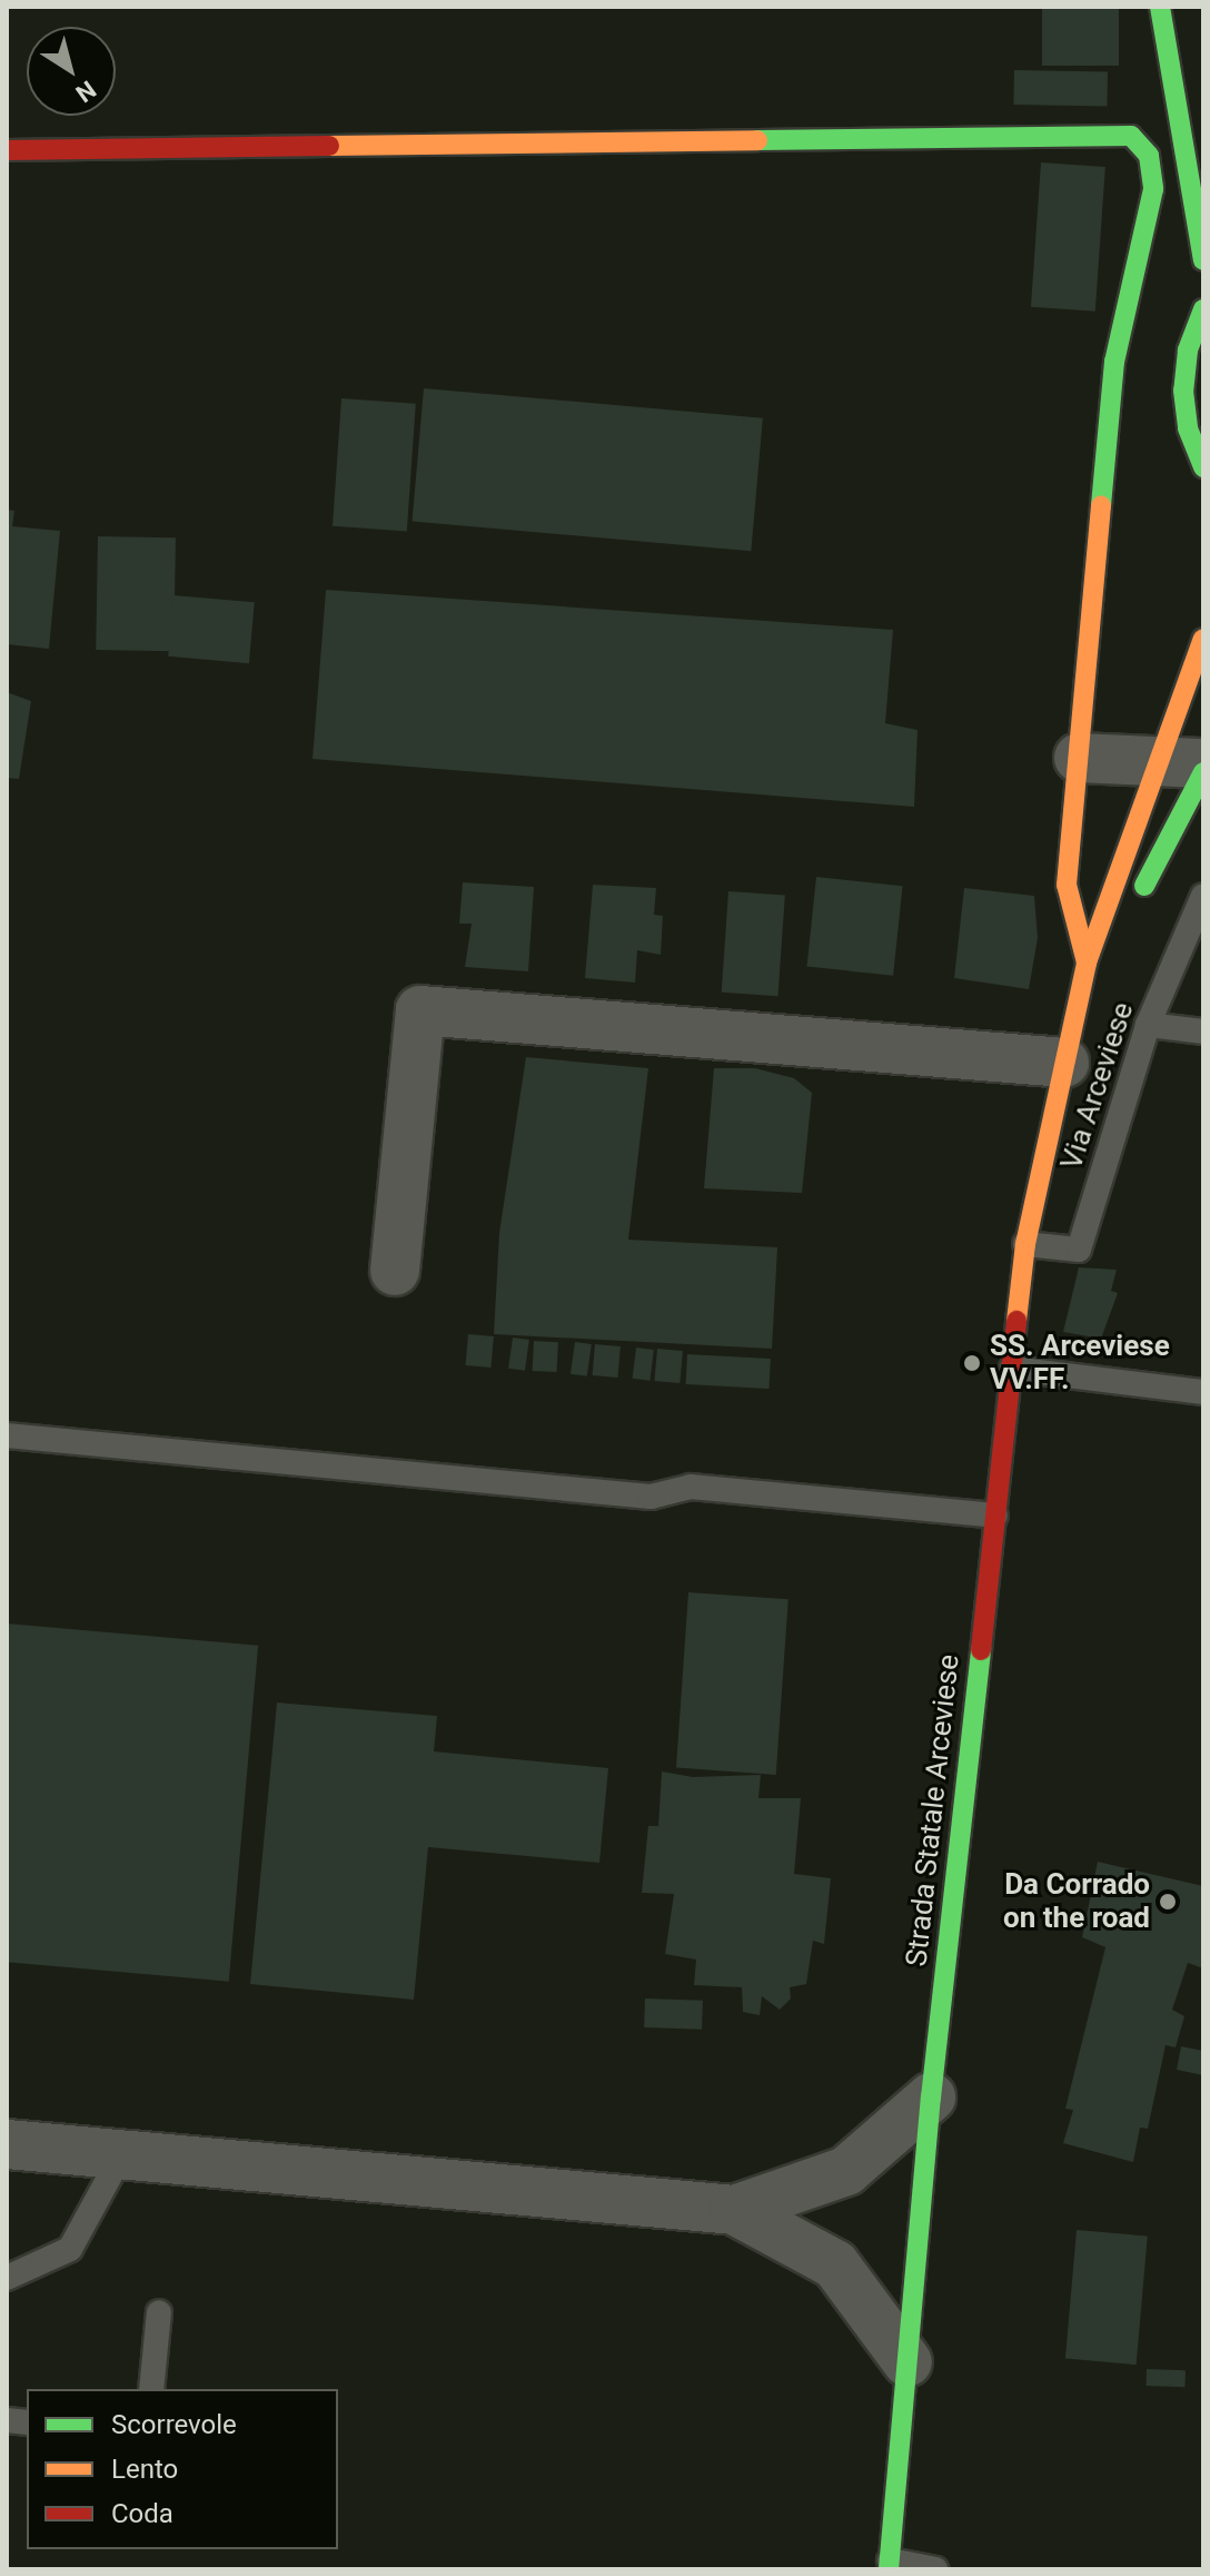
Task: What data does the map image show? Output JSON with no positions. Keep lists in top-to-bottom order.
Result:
{
  "streets": {
    "main road": ["Strada Statale Arceviese"],
    "lane": ["Via Arceviese"]
  },
  "crossings": [
    ["Via Arceviese", "Strada Statale Arceviese"]
  ],
  "places": ["SS. Arceviese VV.FF.", "Da Corrado on the road"],
  "legend": ["Scorrevole", "Lento", "Coda"],
  "north": "bottom right"
}
